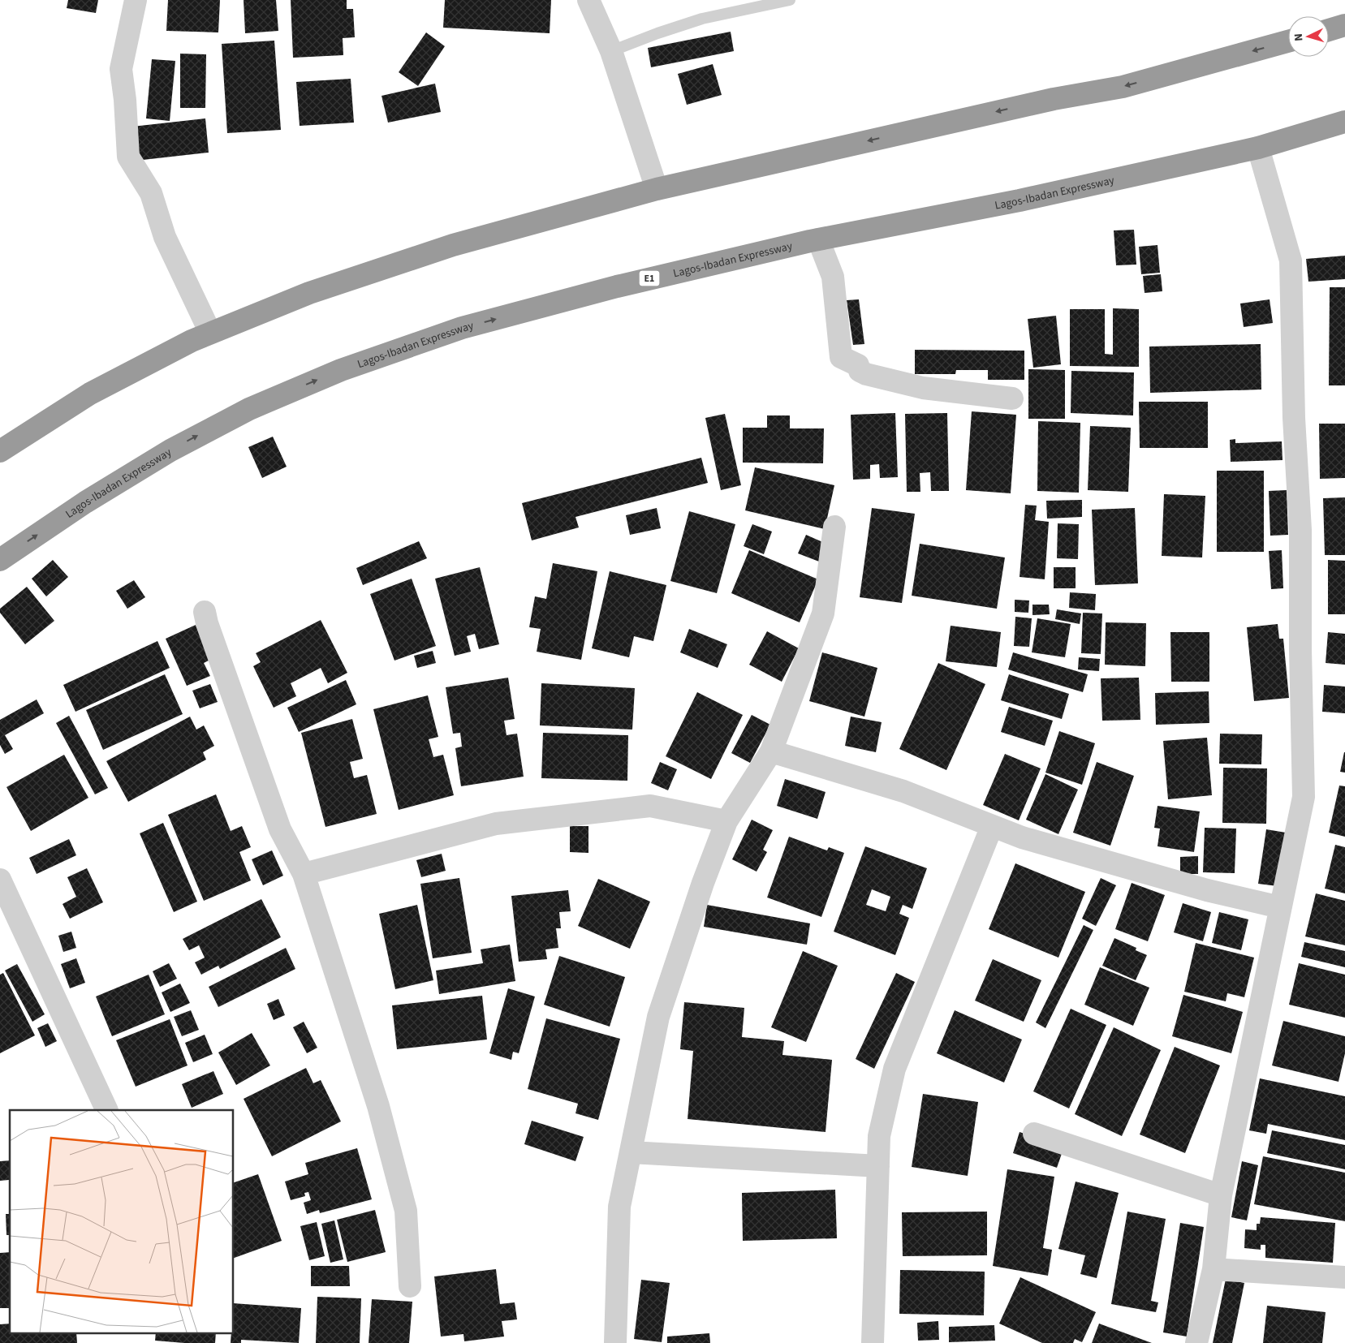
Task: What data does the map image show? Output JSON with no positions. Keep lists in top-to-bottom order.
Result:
{
  "streets": {
    "highway": ["Lagos-Ibadan Expressway", "E1"]
  },
  "north": "left"
}
